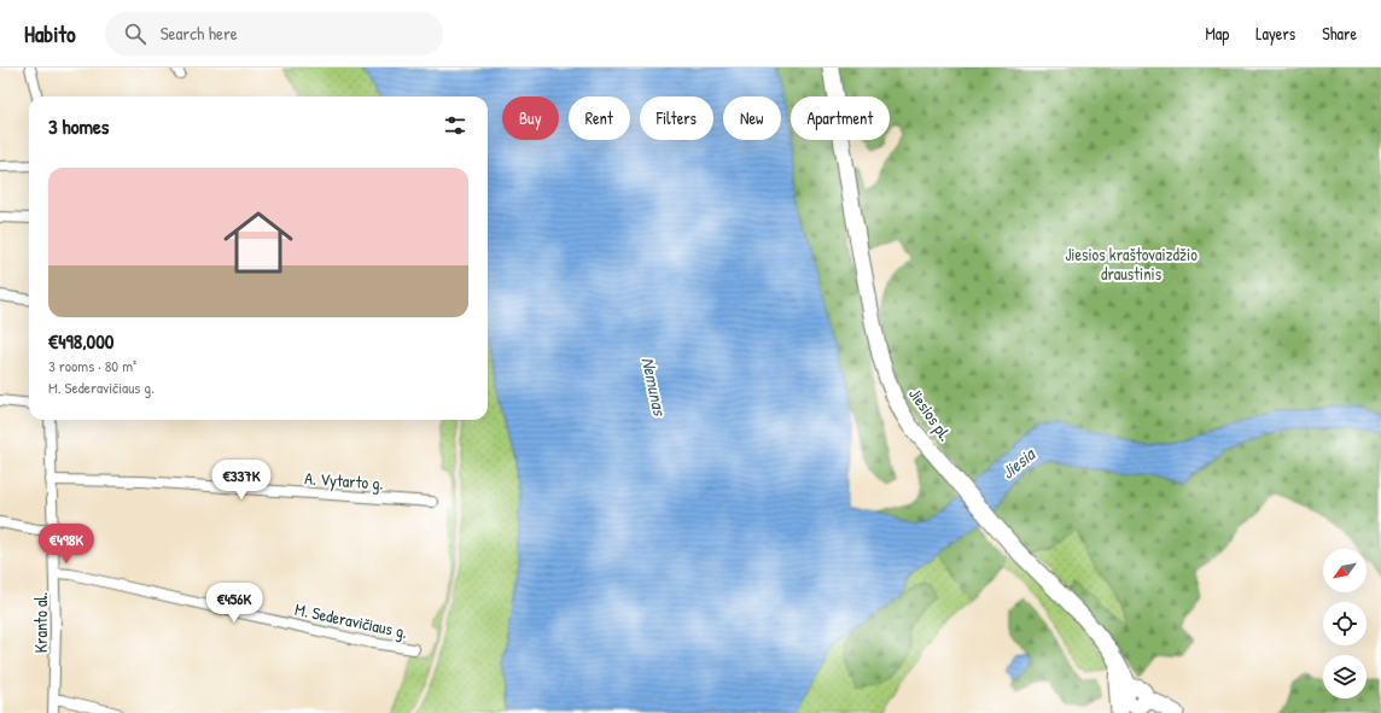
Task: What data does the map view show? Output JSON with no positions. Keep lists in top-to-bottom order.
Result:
{
  "streets": {
    "main road": ["Jiesios pl."],
    "street": ["A. Vytarto g.", "M. Sederavičiaus g.", "Kranto al."]
  },
  "crossings": [
    ["A. Vytarto g.", "Kranto al."],
    ["M. Sederavičiaus g.", "Kranto al."]
  ],
  "water": ["Nemunas", "Jiesia"],
  "parks": ["Jiesios kraštovaizdžio draustinis"],
  "north": "bottom left",
  "page": {
    "header": "Habito",
    "search": "Search here",
    "nav": ["Map", "Layers", "Share"],
    "chip": [
      "Buy",
      "Rent",
      "Filters",
      "New",
      "Apartment"
    ],
    "heading": "3 homes",
    "list": [
      {
        "name": "€498,000",
        "note": "3 rooms · 80 m² · M. Sederavičiaus g."
      }
    ],
    "price": ["€337K", "€498K", "€456K"]
  }
}
